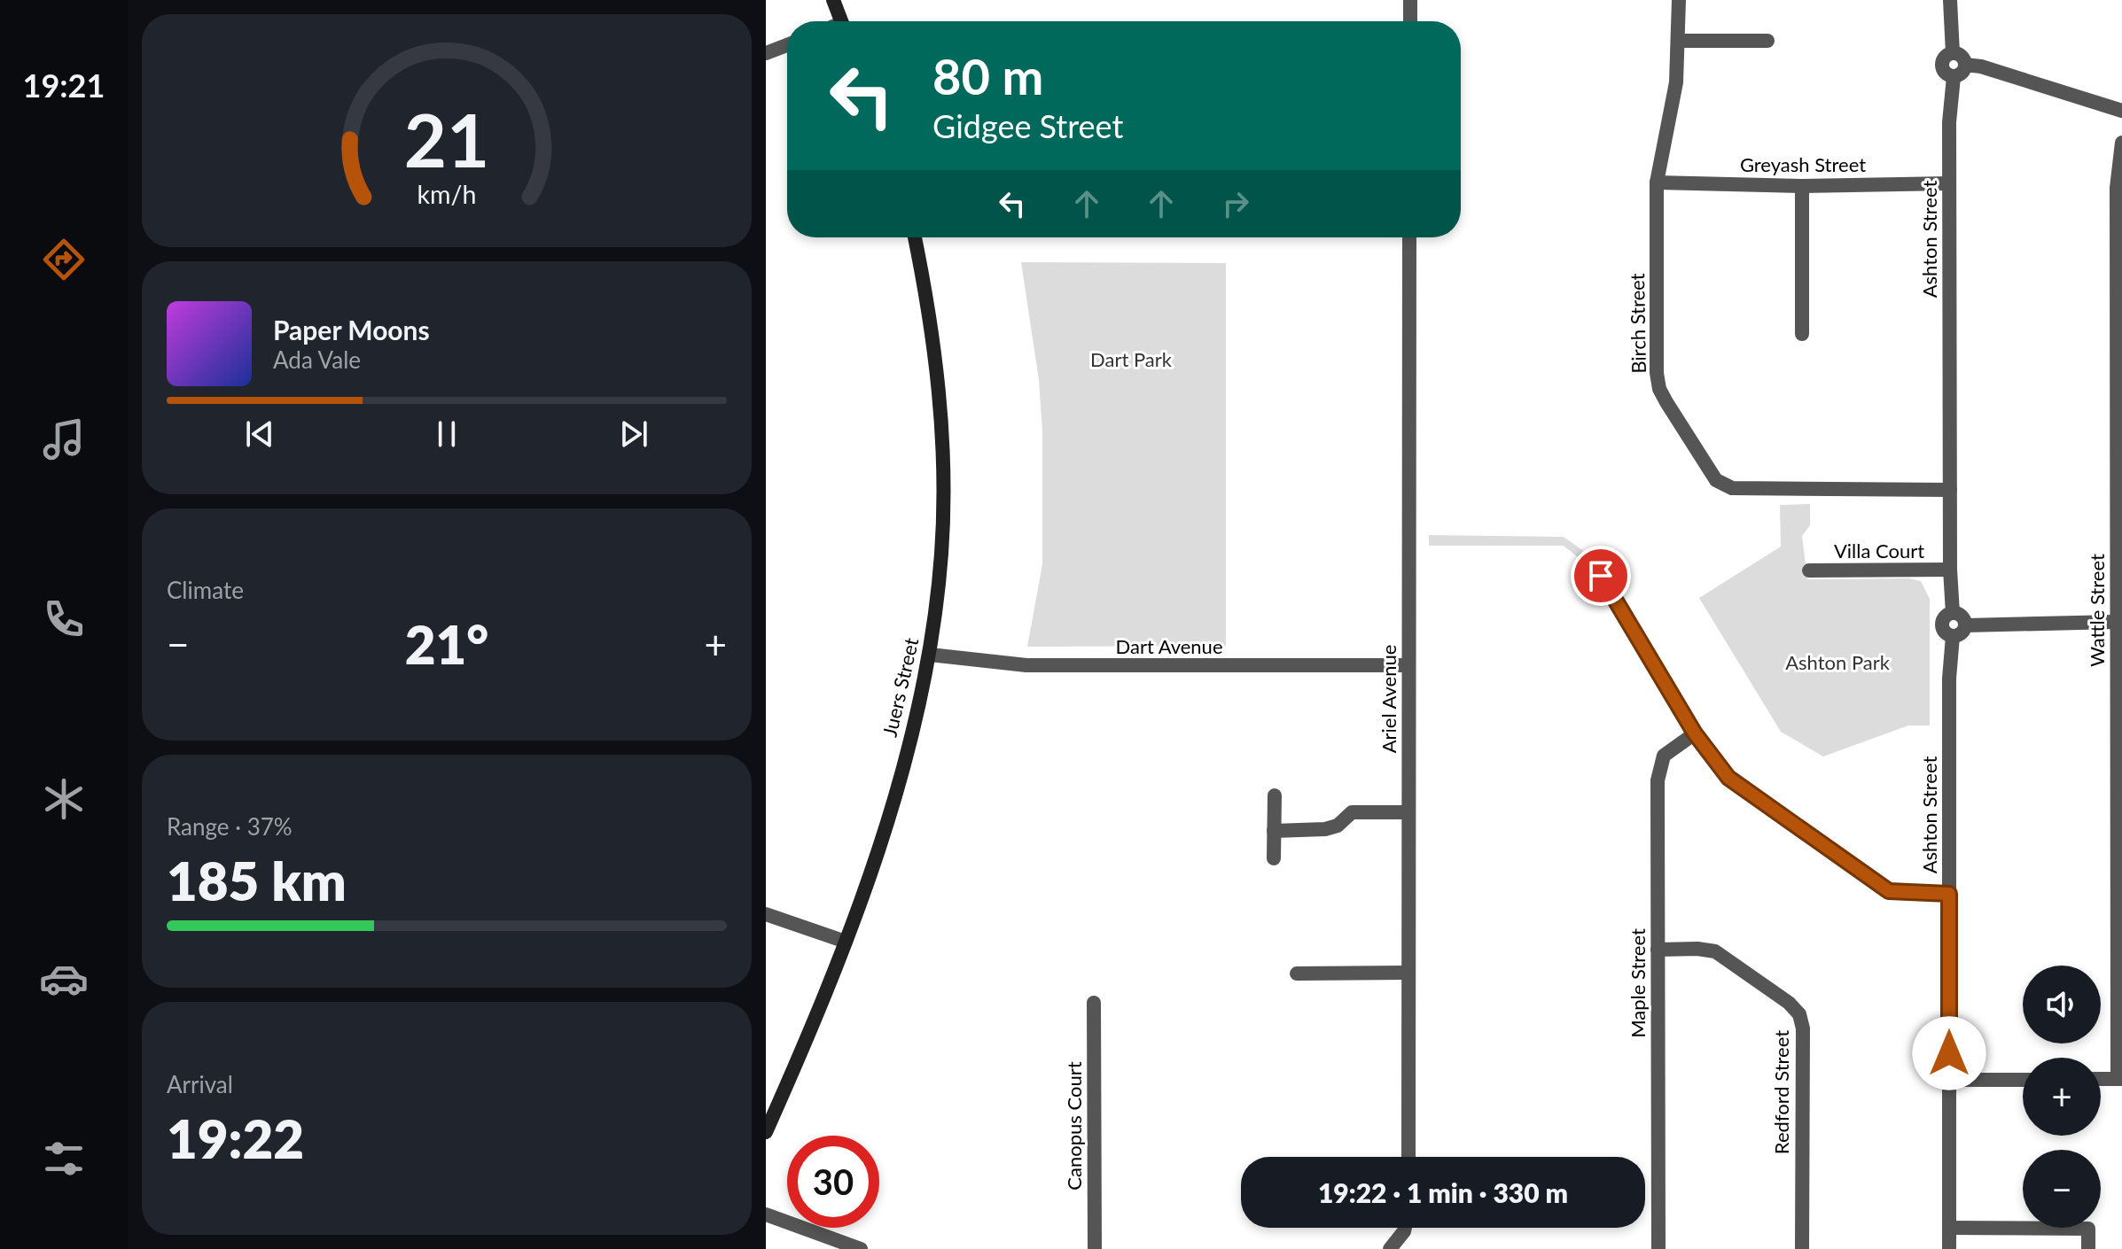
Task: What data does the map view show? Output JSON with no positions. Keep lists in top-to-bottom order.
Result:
{
  "streets": {
    "street": [
      "Greyash Street",
      "Ashton Street",
      "Birch Street",
      "Villa Court",
      "Wattle Street",
      "Dart Avenue",
      "Juers Street",
      "Ariel Avenue",
      "Maple Street",
      "Redford Street",
      "Canopus Court"
    ]
  },
  "crossings": [
    ["Greyash Street", "Ashton Street"],
    ["Greyash Street", "Birch Street"],
    ["Ashton Street", "Birch Street"],
    ["Ashton Street", "Villa Court"],
    ["Dart Avenue", "Juers Street"],
    ["Dart Avenue", "Ariel Avenue"],
    ["Maple Street", "Redford Street"]
  ],
  "parks": ["Dart Park", "Ashton Park"],
  "page": {
    "tabs": "19:21",
    "turn": ["80 m", "Gidgee Street"],
    "song": ["Paper Moons", "Ada Vale"],
    "tile": [
      "Climate",
      ["Range · 37%", "185 km"],
      ["Arrival", "19:22"]
    ],
    "heat": ["−", "21°", "+"],
    "map_buttons": ["+", "−"],
    "limit": "30",
    "trip": "19:22 · 1 min · 330 m",
    "gauge": ["21", "km/h"]
  }
}
